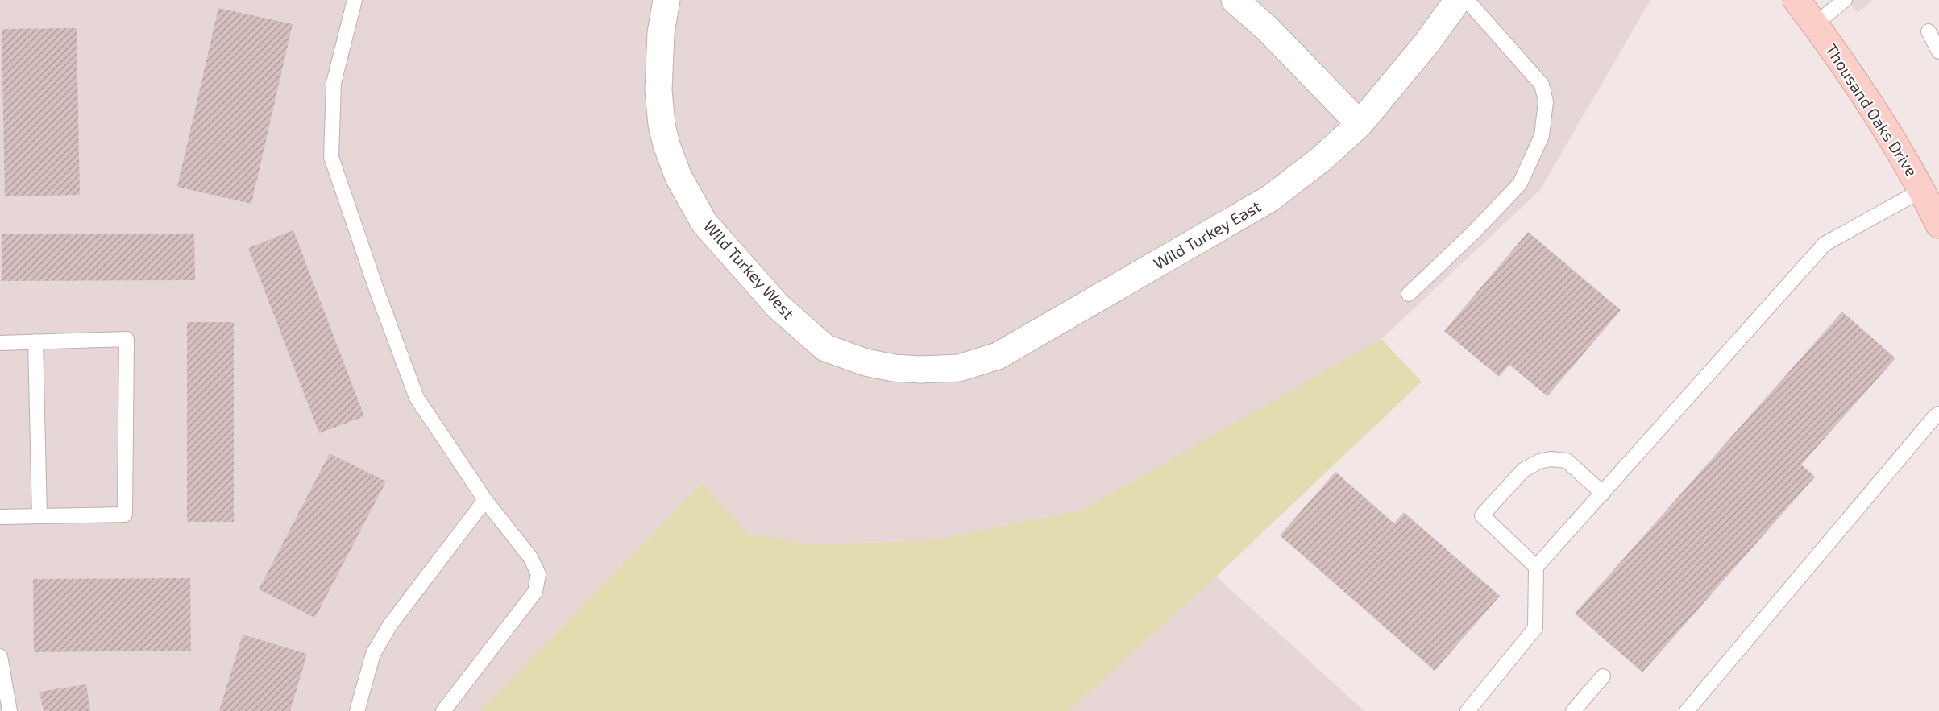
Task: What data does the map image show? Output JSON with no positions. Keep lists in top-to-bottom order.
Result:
{
  "streets": {
    "main road": ["Thousand Oaks Drive"],
    "street": ["Wild Turkey East", "Wild Turkey West"]
  },
  "crossings": [
    ["Wild Turkey East", "Wild Turkey West"]
  ]
}
